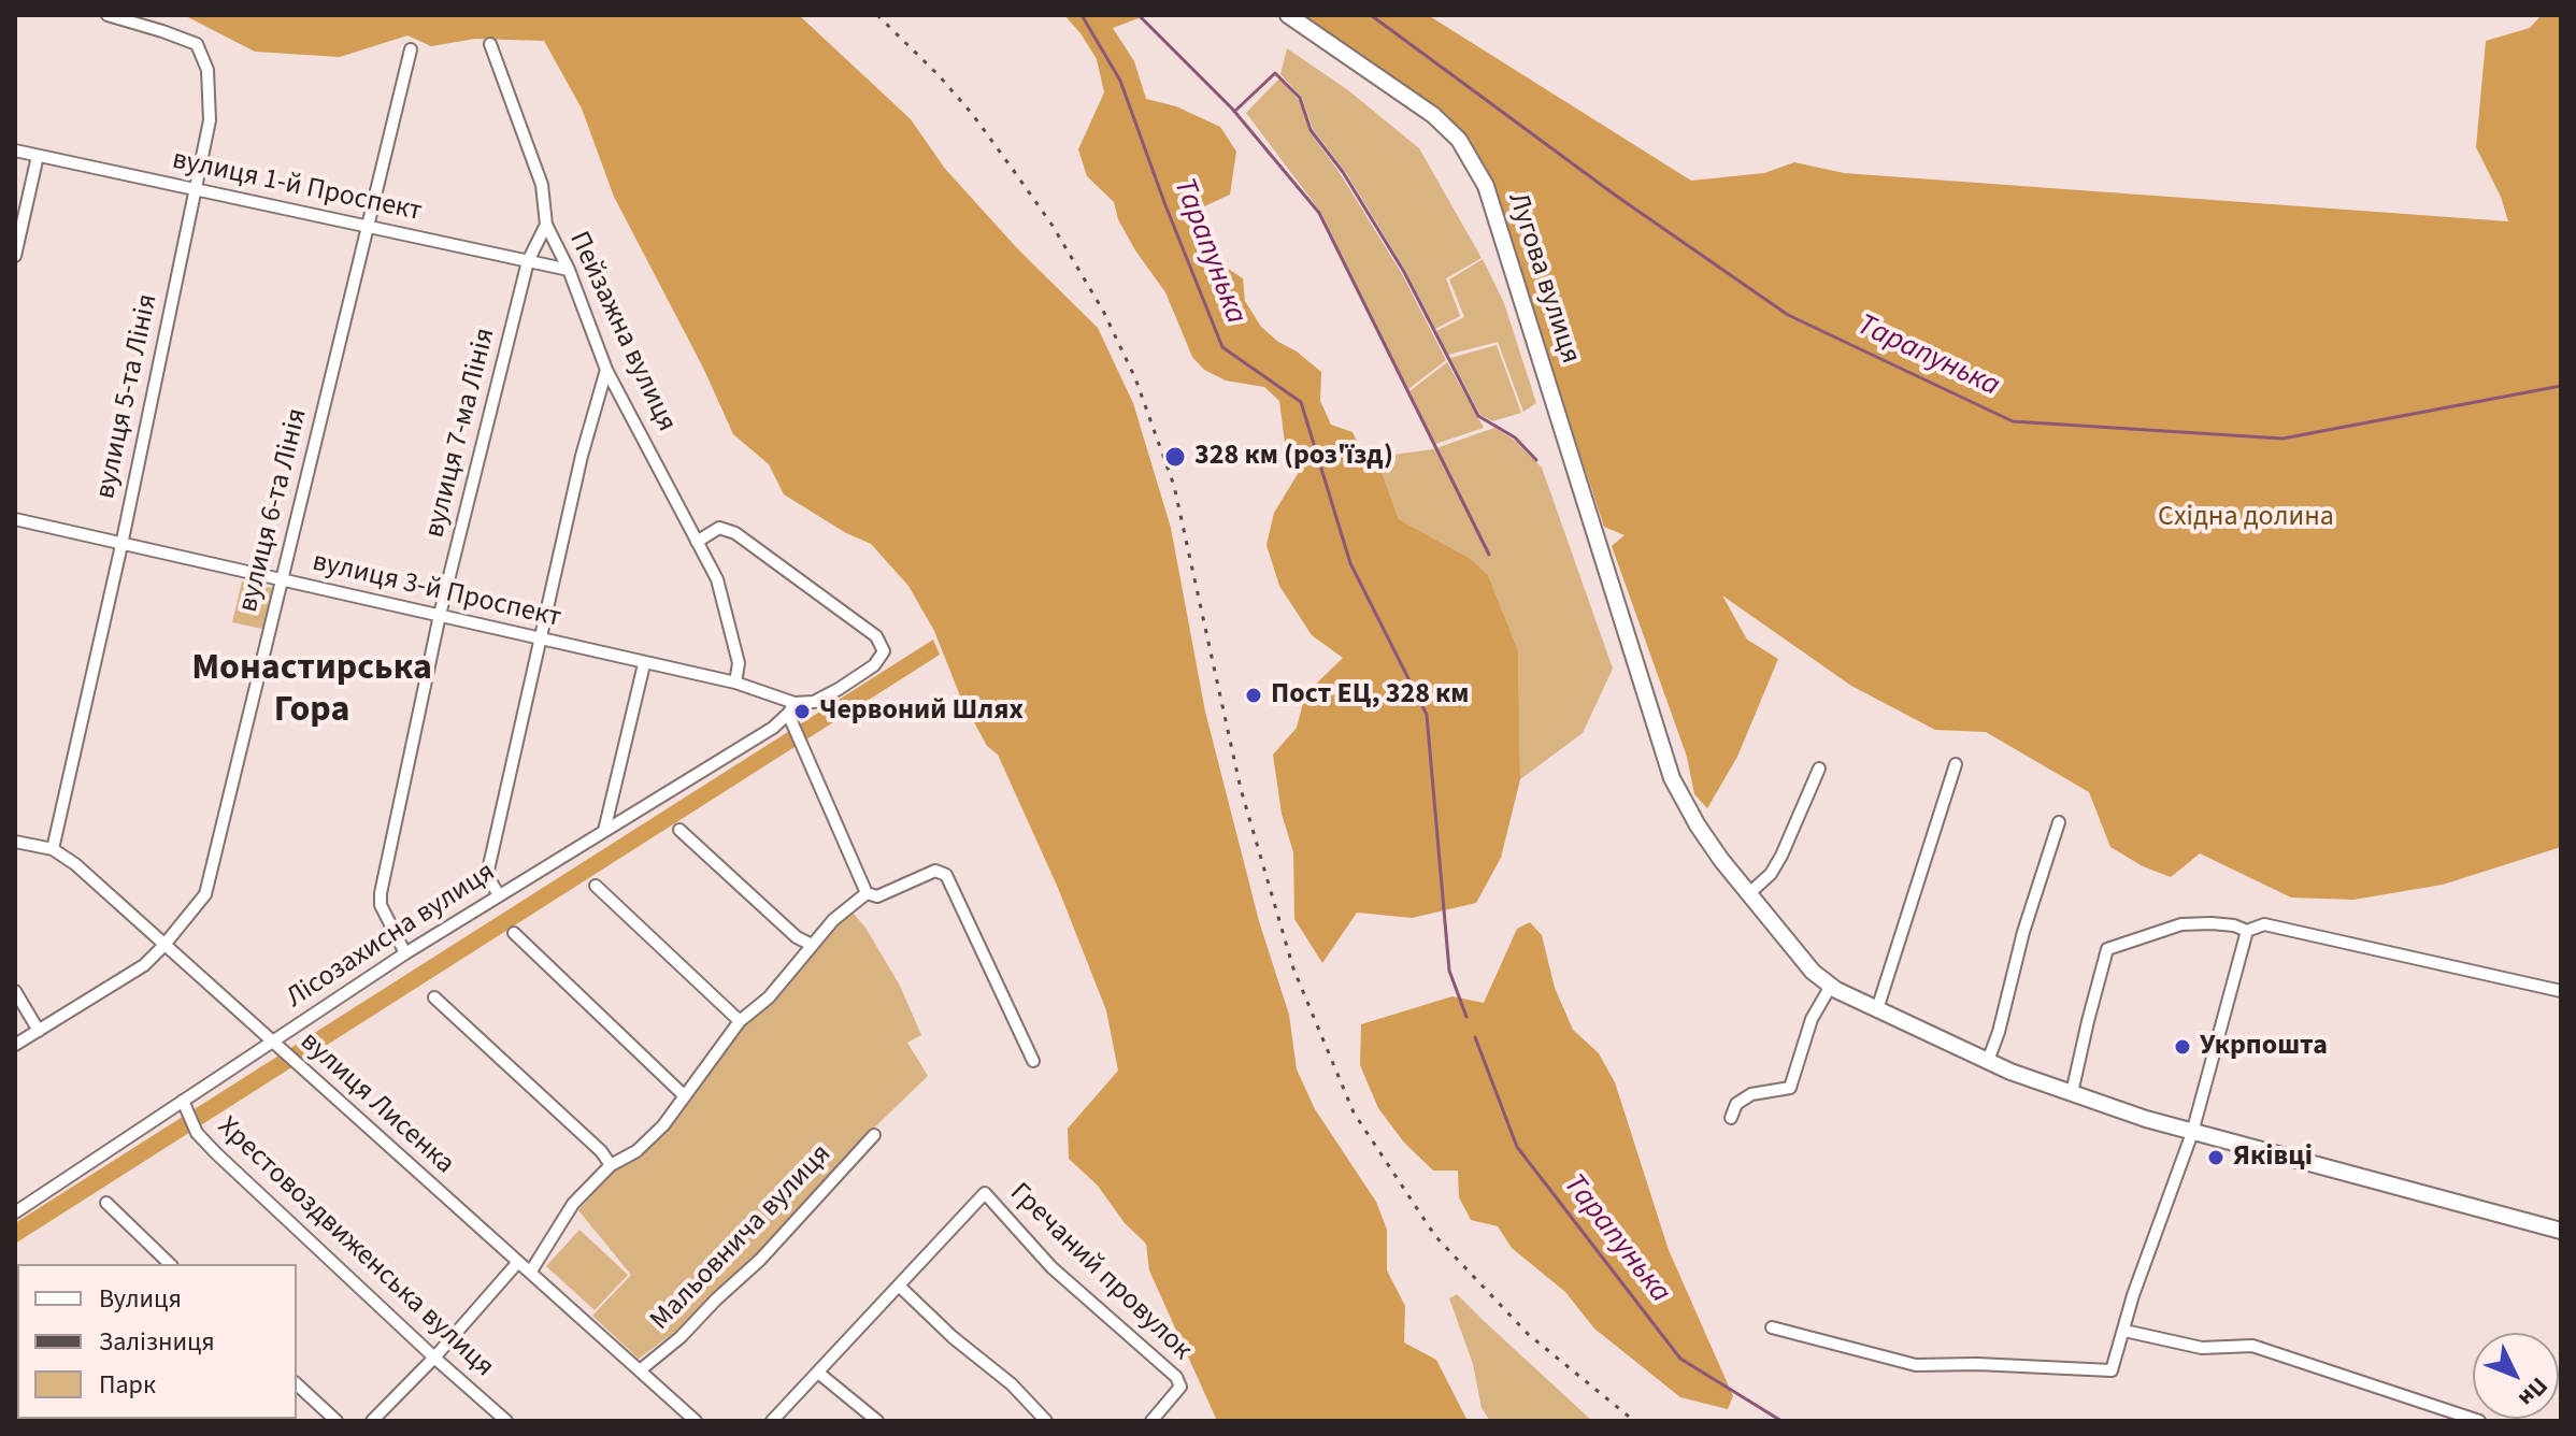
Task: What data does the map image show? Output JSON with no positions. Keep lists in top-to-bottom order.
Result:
{
  "streets": {
    "street": [
      "вулиця 1-й Проспект",
      "Лугова вулиця",
      "Пейзажна вулиця",
      "вулиця 5-та Лінія",
      "вулиця 7-ма Лінія",
      "вулиця 6-та Лінія",
      "вулиця 3-й Проспект",
      "Лісозахисна вулиця",
      "вулиця Лисенка",
      "Мальовнича вулиця",
      "Хрестовоздвиженська вулиця",
      "Гречаний провулок"
    ]
  },
  "crossings": [
    ["вулиця 1-й Проспект", "Пейзажна вулиця"],
    ["вулиця 1-й Проспект", "вулиця 5-та Лінія"],
    ["вулиця 1-й Проспект", "вулиця 7-ма Лінія"],
    ["вулиця 1-й Проспект", "вулиця 6-та Лінія"],
    ["Пейзажна вулиця", "вулиця 7-ма Лінія"],
    ["Пейзажна вулиця", "вулиця 3-й Проспект"],
    ["Пейзажна вулиця", "Лісозахисна вулиця"],
    ["вулиця 5-та Лінія", "вулиця 3-й Проспект"],
    ["вулиця 5-та Лінія", "вулиця Лисенка"],
    ["вулиця 7-ма Лінія", "вулиця 3-й Проспект"],
    ["вулиця 7-ма Лінія", "Лісозахисна вулиця"],
    ["вулиця 6-та Лінія", "вулиця 3-й Проспект"],
    ["вулиця 6-та Лінія", "вулиця Лисенка"],
    ["вулиця 3-й Проспект", "Лісозахисна вулиця"],
    ["Лісозахисна вулиця", "вулиця Лисенка"],
    ["Лісозахисна вулиця", "Хрестовоздвиженська вулиця"],
    ["вулиця Лисенка", "Мальовнича вулиця"]
  ],
  "districts": ["Монастирська Гора"],
  "water": ["Тарапунька"],
  "parks": ["Східна долина"],
  "places": [
    "328 км (роз'їзд)",
    "Пост ЕЦ, 328 км",
    "Червоний Шлях",
    "Укрпошта",
    "Яківці"
  ],
  "legend": ["Вулиця", "Залізниця", "Парк"],
  "north": "bottom right"
}
